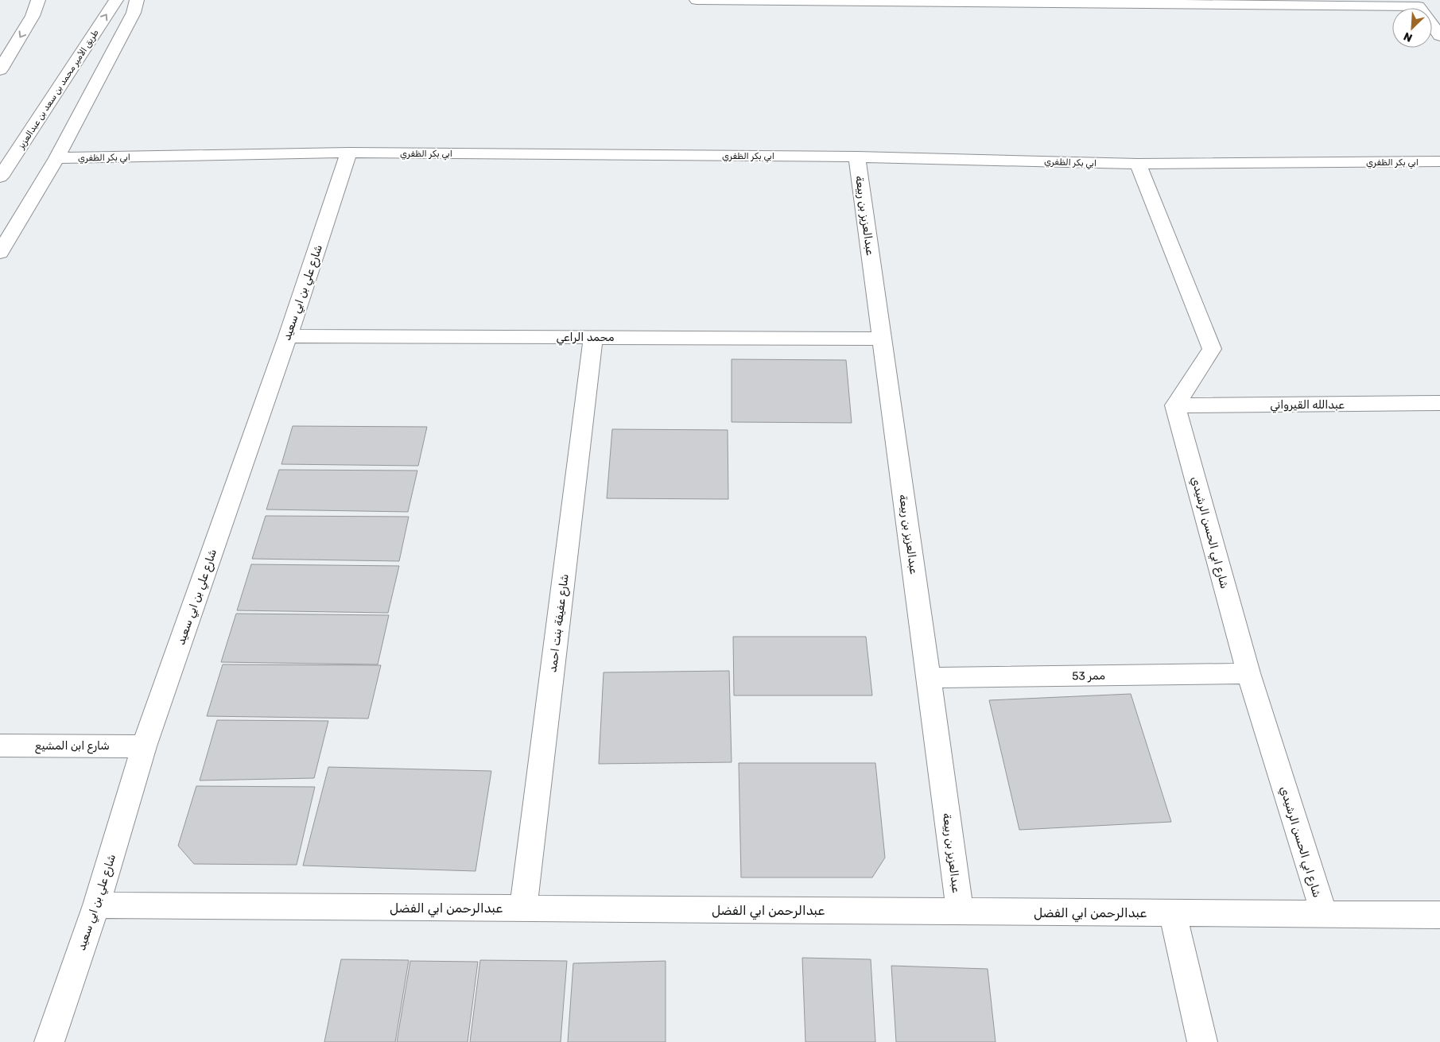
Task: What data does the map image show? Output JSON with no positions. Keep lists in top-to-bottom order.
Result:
{
  "streets": {
    "street": [
      "طريق الأمير محمد بن سعد بن عبدالعزيز",
      "ابي بكر الظفري",
      "عبدالعزيز بن ربيعة",
      "شارع علي بن ابي سعيد",
      "محمد الراعي",
      "عبدالله القيرواني",
      "شارع ابي الحسن الرشيدي",
      "شارع عفيفة بنت احمد",
      "ممر 53",
      "شارع ابن المشيع",
      "عبدالرحمن ابي الفضل"
    ]
  },
  "crossings": [
    ["ابي بكر الظفري", "عبدالعزيز بن ربيعة"],
    ["ابي بكر الظفري", "شارع علي بن ابي سعيد"],
    ["عبدالعزيز بن ربيعة", "محمد الراعي"],
    ["عبدالعزيز بن ربيعة", "ممر 53"],
    ["عبدالعزيز بن ربيعة", "عبدالرحمن ابي الفضل"],
    ["شارع علي بن ابي سعيد", "محمد الراعي"],
    ["شارع علي بن ابي سعيد", "شارع ابن المشيع"],
    ["شارع علي بن ابي سعيد", "عبدالرحمن ابي الفضل"],
    ["محمد الراعي", "شارع عفيفة بنت احمد"],
    ["عبدالله القيرواني", "شارع ابي الحسن الرشيدي"],
    ["شارع ابي الحسن الرشيدي", "ممر 53"],
    ["شارع ابي الحسن الرشيدي", "عبدالرحمن ابي الفضل"],
    ["شارع عفيفة بنت احمد", "عبدالرحمن ابي الفضل"]
  ],
  "north": "bottom left"
}
